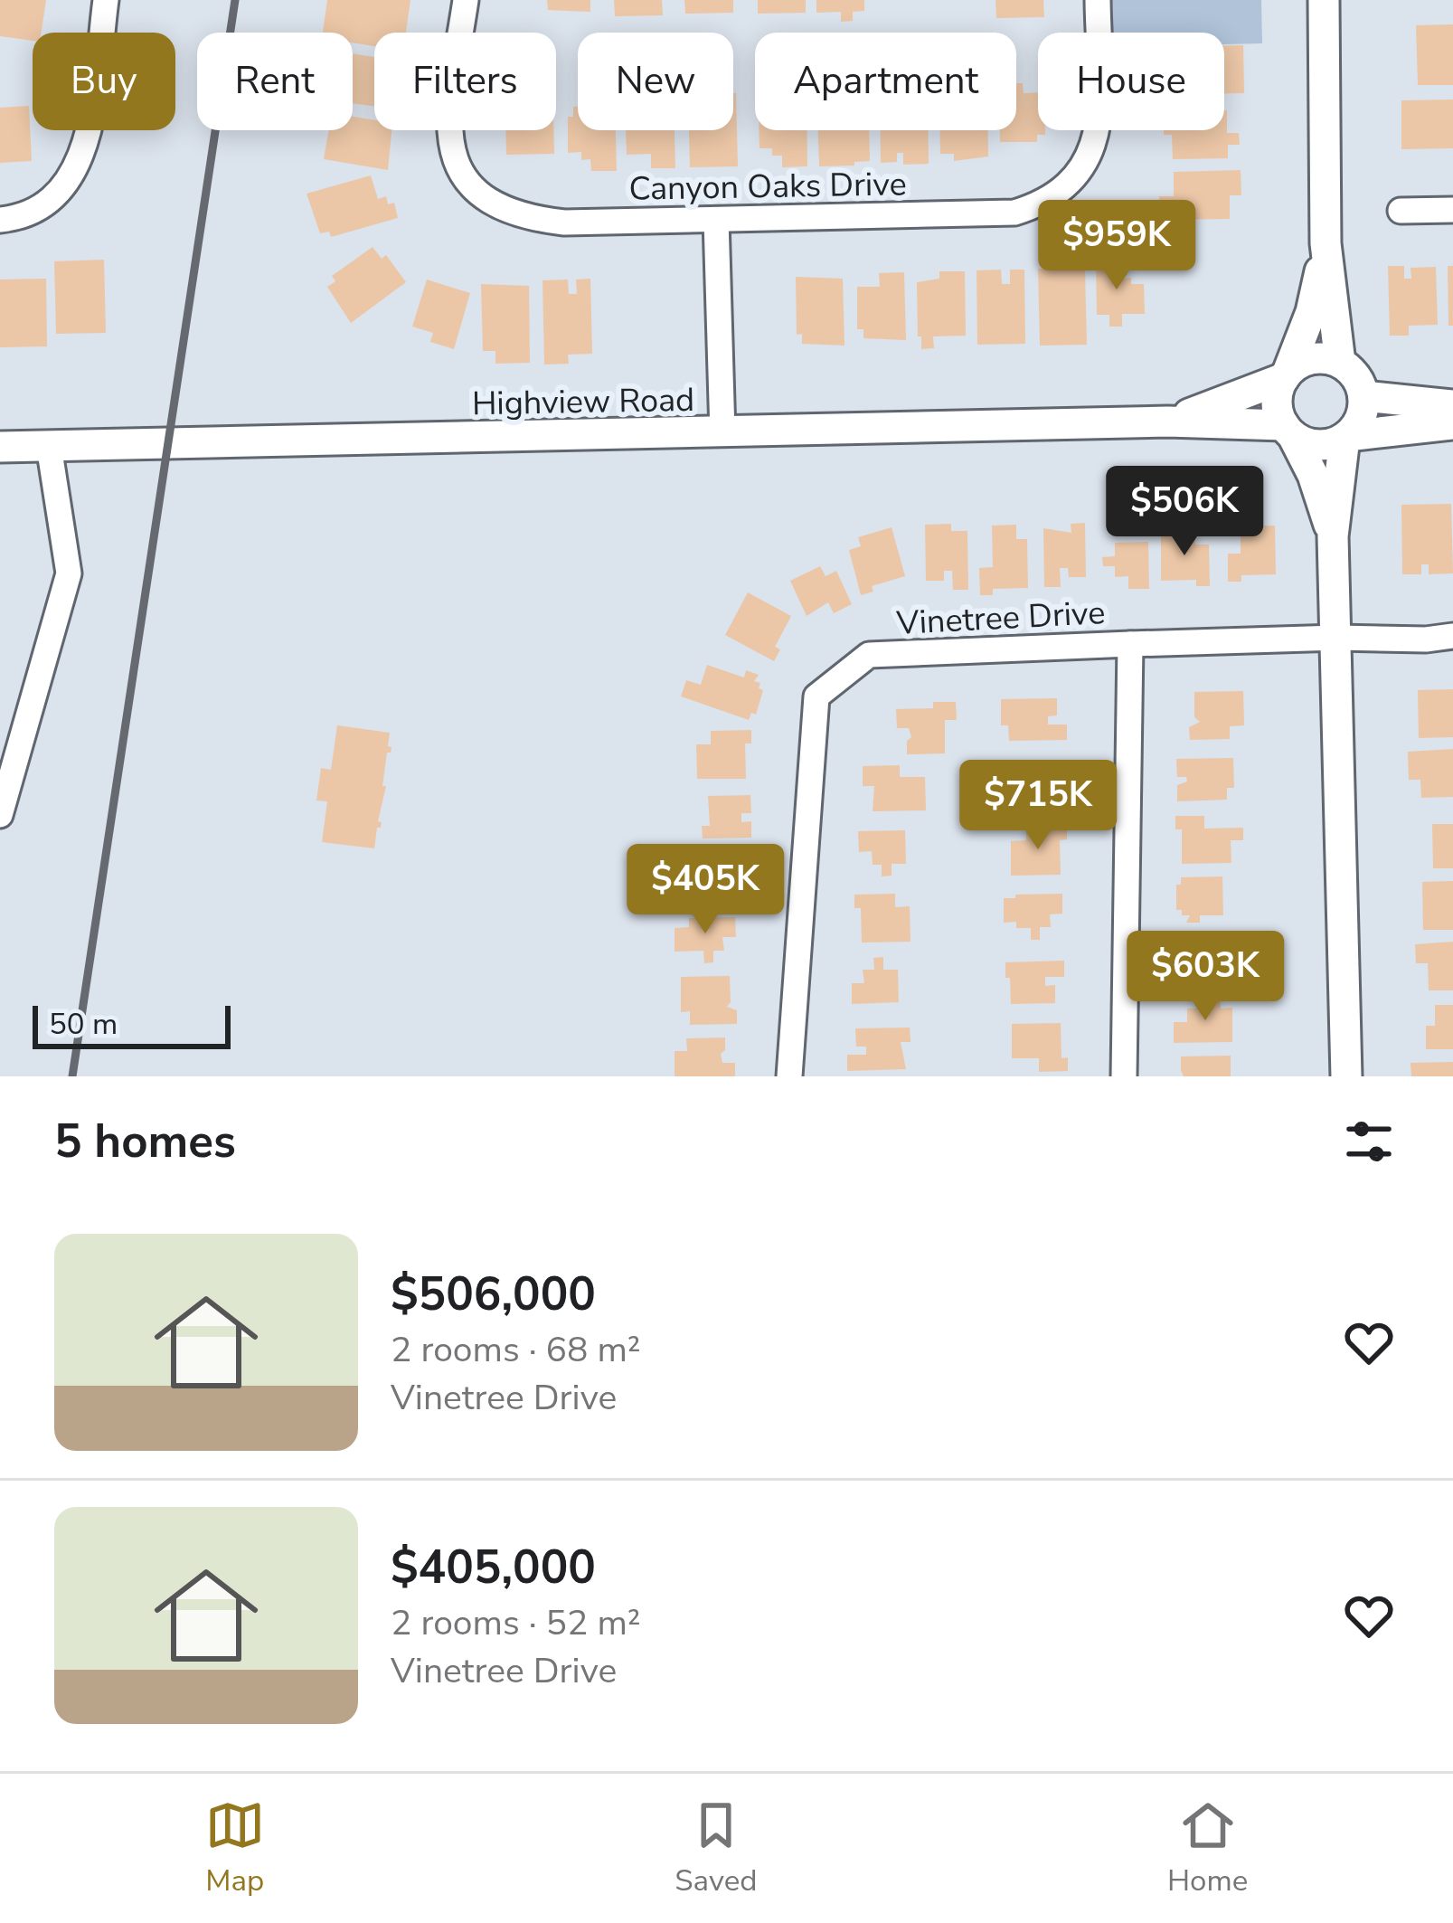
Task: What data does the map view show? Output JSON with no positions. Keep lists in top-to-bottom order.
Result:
{
  "streets": {
    "street": ["Canyon Oaks Drive", "Highview Road", "Vinetree Drive"]
  },
  "scale_bar": "50 m",
  "page": {
    "chip": [
      "Buy",
      "Rent",
      "Filters",
      "New",
      "Apartment",
      "House"
    ],
    "price": [
      "$959K",
      "$506K",
      "$715K",
      "$405K",
      "$603K"
    ],
    "scale": "50 m",
    "heading": "5 homes",
    "list": [
      {
        "name": "$506,000",
        "note": "2 rooms · 68 m² · Vinetree Drive"
      },
      {
        "name": "$405,000",
        "note": "2 rooms · 52 m² · Vinetree Drive"
      }
    ],
    "tabs": ["Map", "Saved", "Home"]
  }
}
